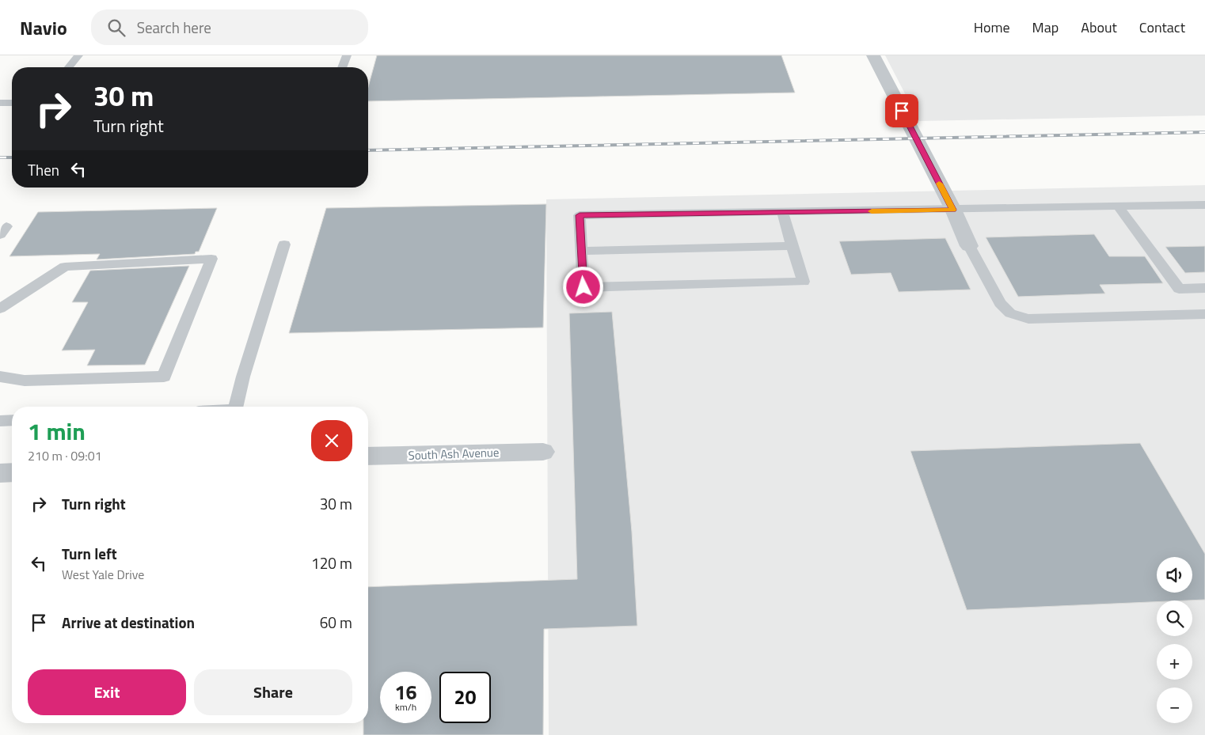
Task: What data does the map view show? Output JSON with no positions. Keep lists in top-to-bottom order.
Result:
{
  "streets": {
    "street": ["South Ash Avenue"]
  },
  "page": {
    "header": "Navio",
    "search": "Search here",
    "nav": [
      "Home",
      "Map",
      "About",
      "Contact"
    ],
    "turn": ["30 m", "Turn right"],
    "then": "Then",
    "heading": ["1 min", "210 m · 09:01"],
    "list": [
      {
        "name": "Turn right",
        "value": "30 m"
      },
      {
        "name": "Turn left",
        "note": "West Yale Drive",
        "value": "120 m"
      },
      {
        "name": "Arrive at destination",
        "value": "60 m"
      }
    ],
    "map_buttons": ["+", "−"],
    "buttons": ["Exit", "Share"],
    "speed": "16 km/h",
    "limit": "20"
  }
}
